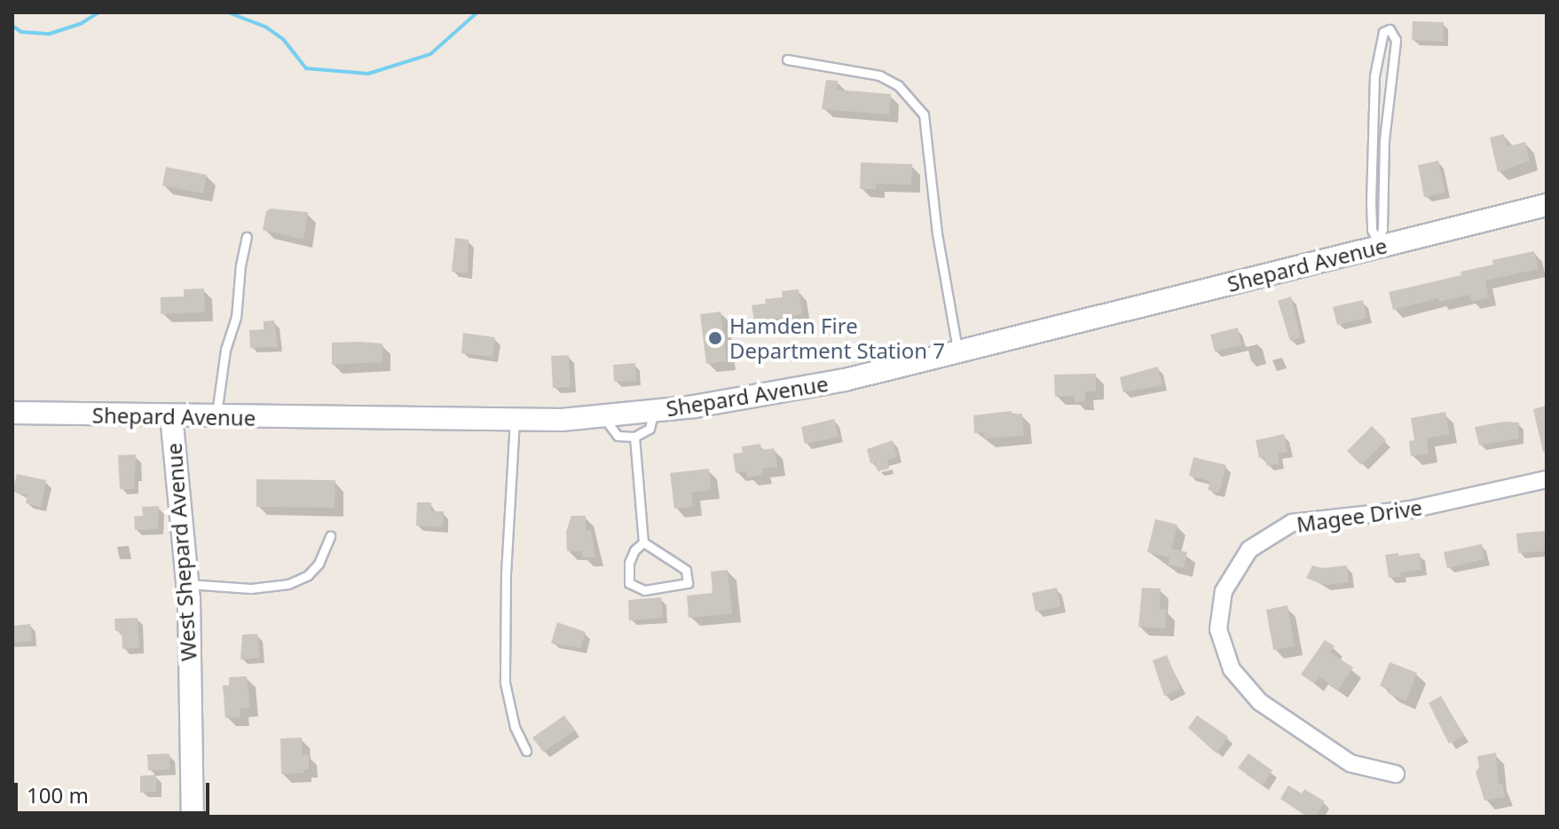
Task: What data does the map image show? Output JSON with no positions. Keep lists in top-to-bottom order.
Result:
{
  "streets": {
    "main road": ["Shepard Avenue", "West Shepard Avenue"],
    "street": ["Magee Drive"]
  },
  "crossings": [
    ["Shepard Avenue", "West Shepard Avenue"]
  ],
  "places": ["Hamden Fire Department Station 7"],
  "scale_bar": "100 m"
}
